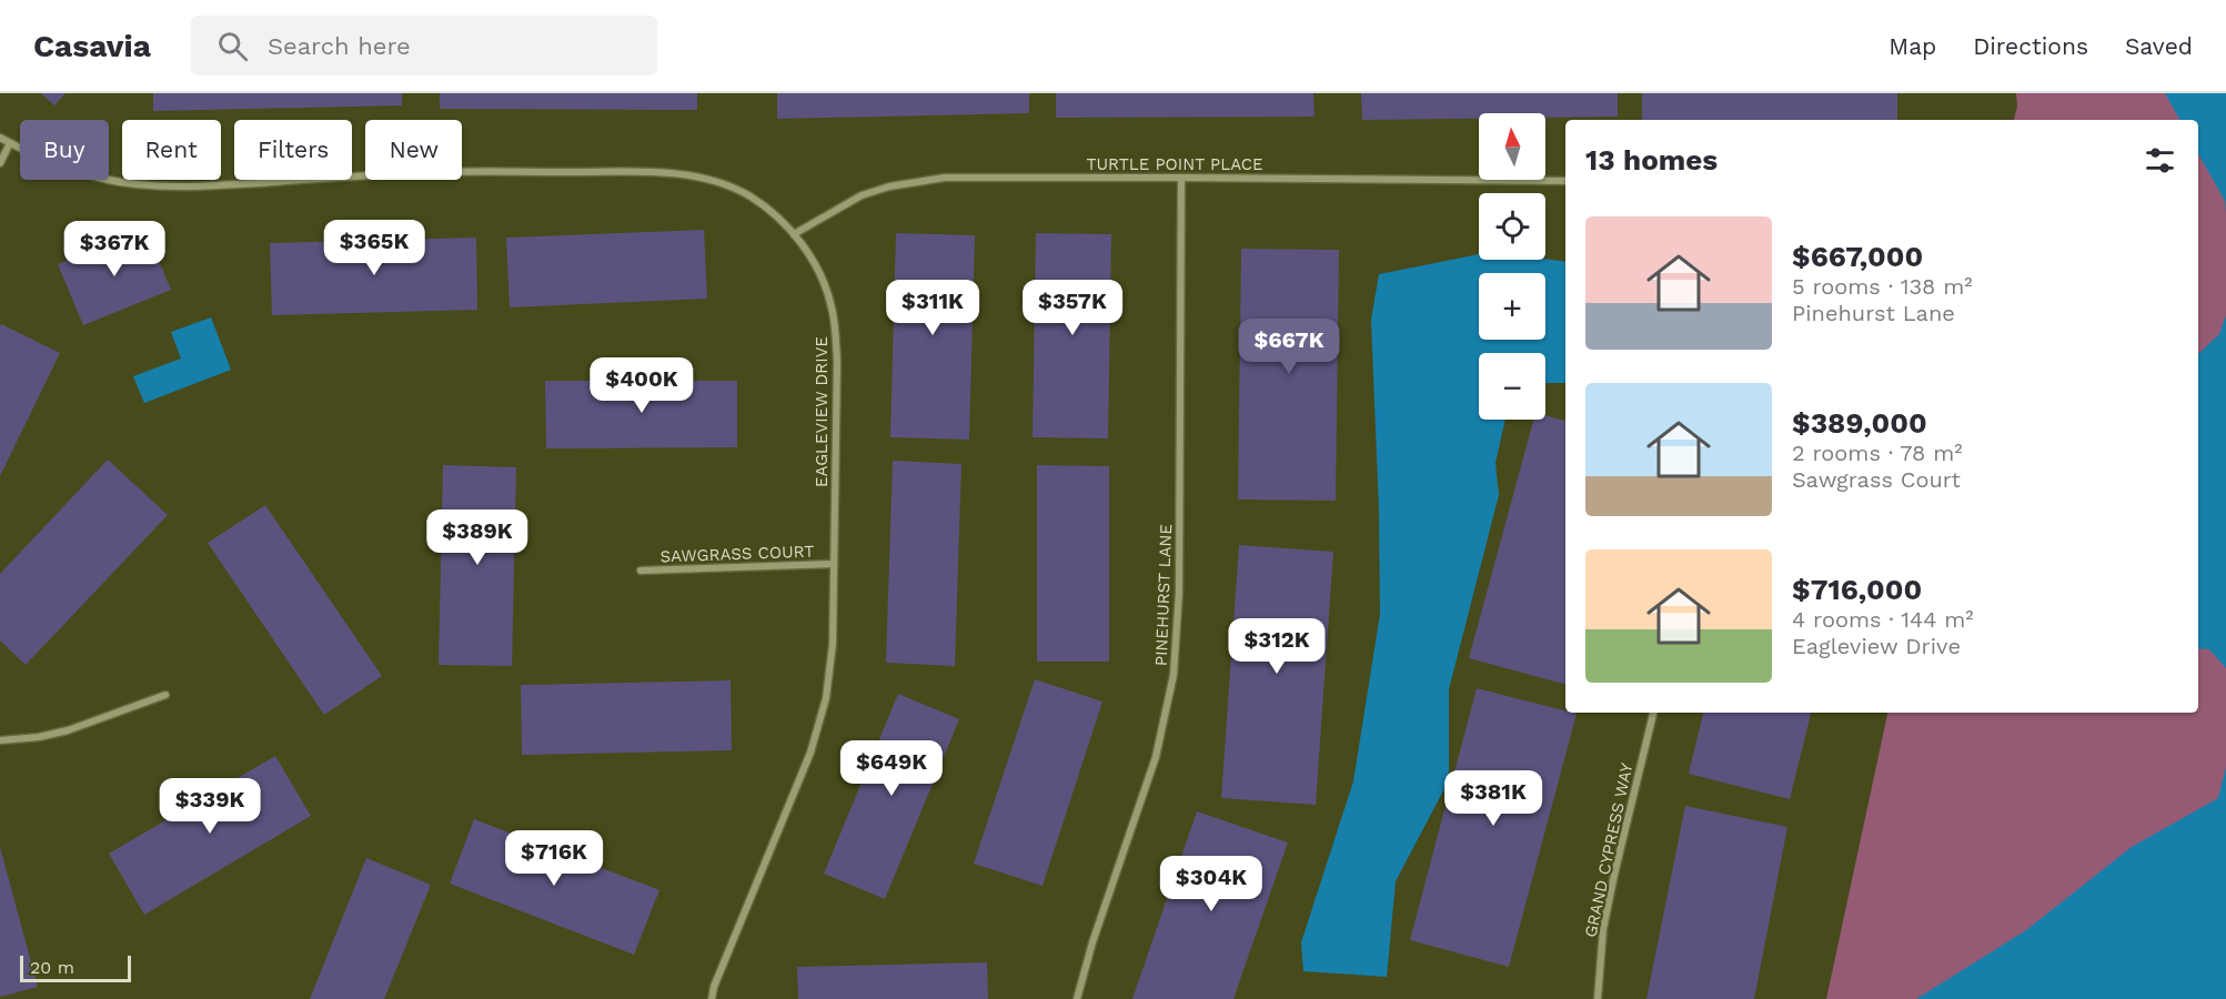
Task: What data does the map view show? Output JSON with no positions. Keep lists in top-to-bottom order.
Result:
{
  "streets": {
    "street": [
      "TURTLE POINT PLACE",
      "EAGLEVIEW DRIVE",
      "SAWGRASS COURT",
      "PINEHURST LANE",
      "GRAND CYPRESS WAY"
    ]
  },
  "crossings": [
    ["TURTLE POINT PLACE", "EAGLEVIEW DRIVE"],
    ["TURTLE POINT PLACE", "PINEHURST LANE"],
    ["EAGLEVIEW DRIVE", "SAWGRASS COURT"]
  ],
  "scale_bar": "20 m",
  "north": "top",
  "page": {
    "header": "Casavia",
    "search": "Search here",
    "nav": ["Map", "Directions", "Saved"],
    "map_buttons": ["+", "−"],
    "chip": [
      "Buy",
      "Rent",
      "Filters",
      "New"
    ],
    "heading": "13 homes",
    "list": [
      {
        "name": "$667,000",
        "note": "5 rooms · 138 m² · Pinehurst Lane"
      },
      {
        "name": "$389,000",
        "note": "2 rooms · 78 m² · Sawgrass Court"
      },
      {
        "name": "$716,000",
        "note": "4 rooms · 144 m² · Eagleview Drive"
      }
    ],
    "price": [
      "$365K",
      "$367K",
      "$311K",
      "$357K",
      "$667K",
      "$400K",
      "$389K",
      "$312K",
      "$649K",
      "$381K",
      "$339K",
      "$716K",
      "$304K"
    ],
    "scale": "20 m"
  }
}
